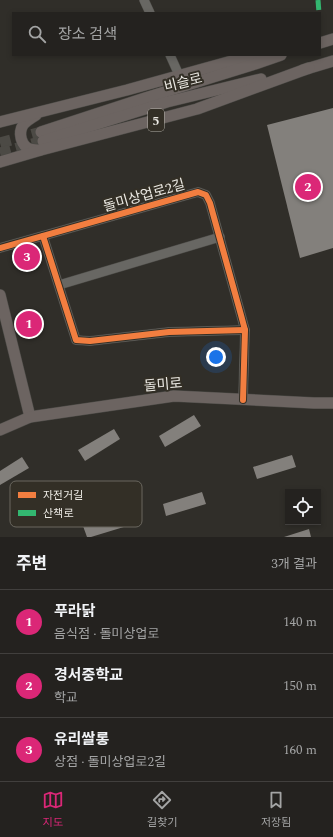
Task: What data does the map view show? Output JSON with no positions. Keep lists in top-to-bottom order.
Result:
{
  "streets": {
    "main road": ["비슬로", "5", "돌미로"],
    "street": ["돌미상업로2길"]
  },
  "crossings": [
    ["비슬로", "5"],
    ["돌미상업로2길", "돌미로"]
  ],
  "legend": ["자전거길", "산책로"],
  "page": {
    "search": "장소 검색",
    "pins": ["2", "3", "1"],
    "heading": ["주변", "3개 결과"],
    "list": [
      {
        "mark": "1",
        "name": "푸라닭",
        "note": "음식점 · 돌미상업로",
        "value": "140 m"
      },
      {
        "mark": "2",
        "name": "경서중학교",
        "note": "학교",
        "value": "150 m"
      },
      {
        "mark": "3",
        "name": "유리쌀롱",
        "note": "상점 · 돌미상업로2길",
        "value": "160 m"
      }
    ],
    "nav": ["지도", "길찾기", "저장됨"]
  }
}
